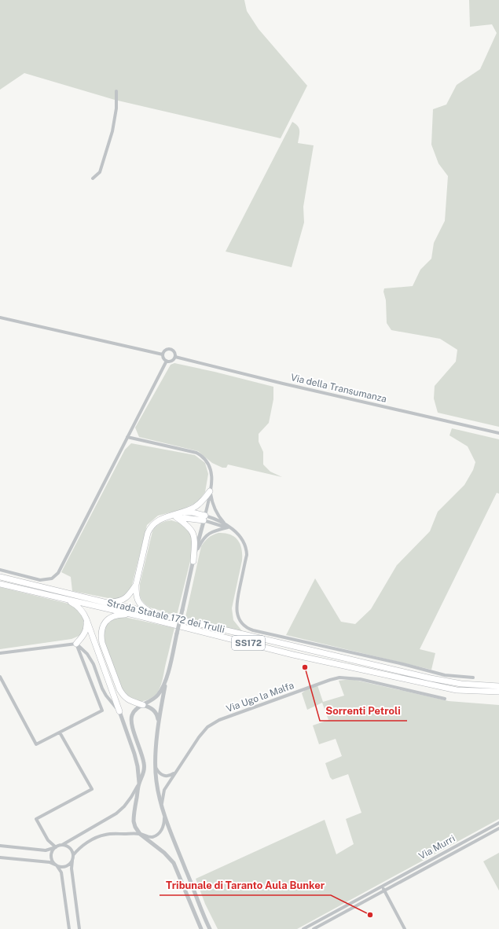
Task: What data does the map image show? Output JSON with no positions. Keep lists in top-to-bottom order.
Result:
{
  "streets": {
    "highway": ["Strada Statale 172 dei Trulli", "SS172"],
    "street": ["Via della Transumanza", "Via Ugo la Malfa", "Via Murri"]
  },
  "places": ["Sorrenti Petroli", "Tribunale di Taranto Aula Bunker"]
}
